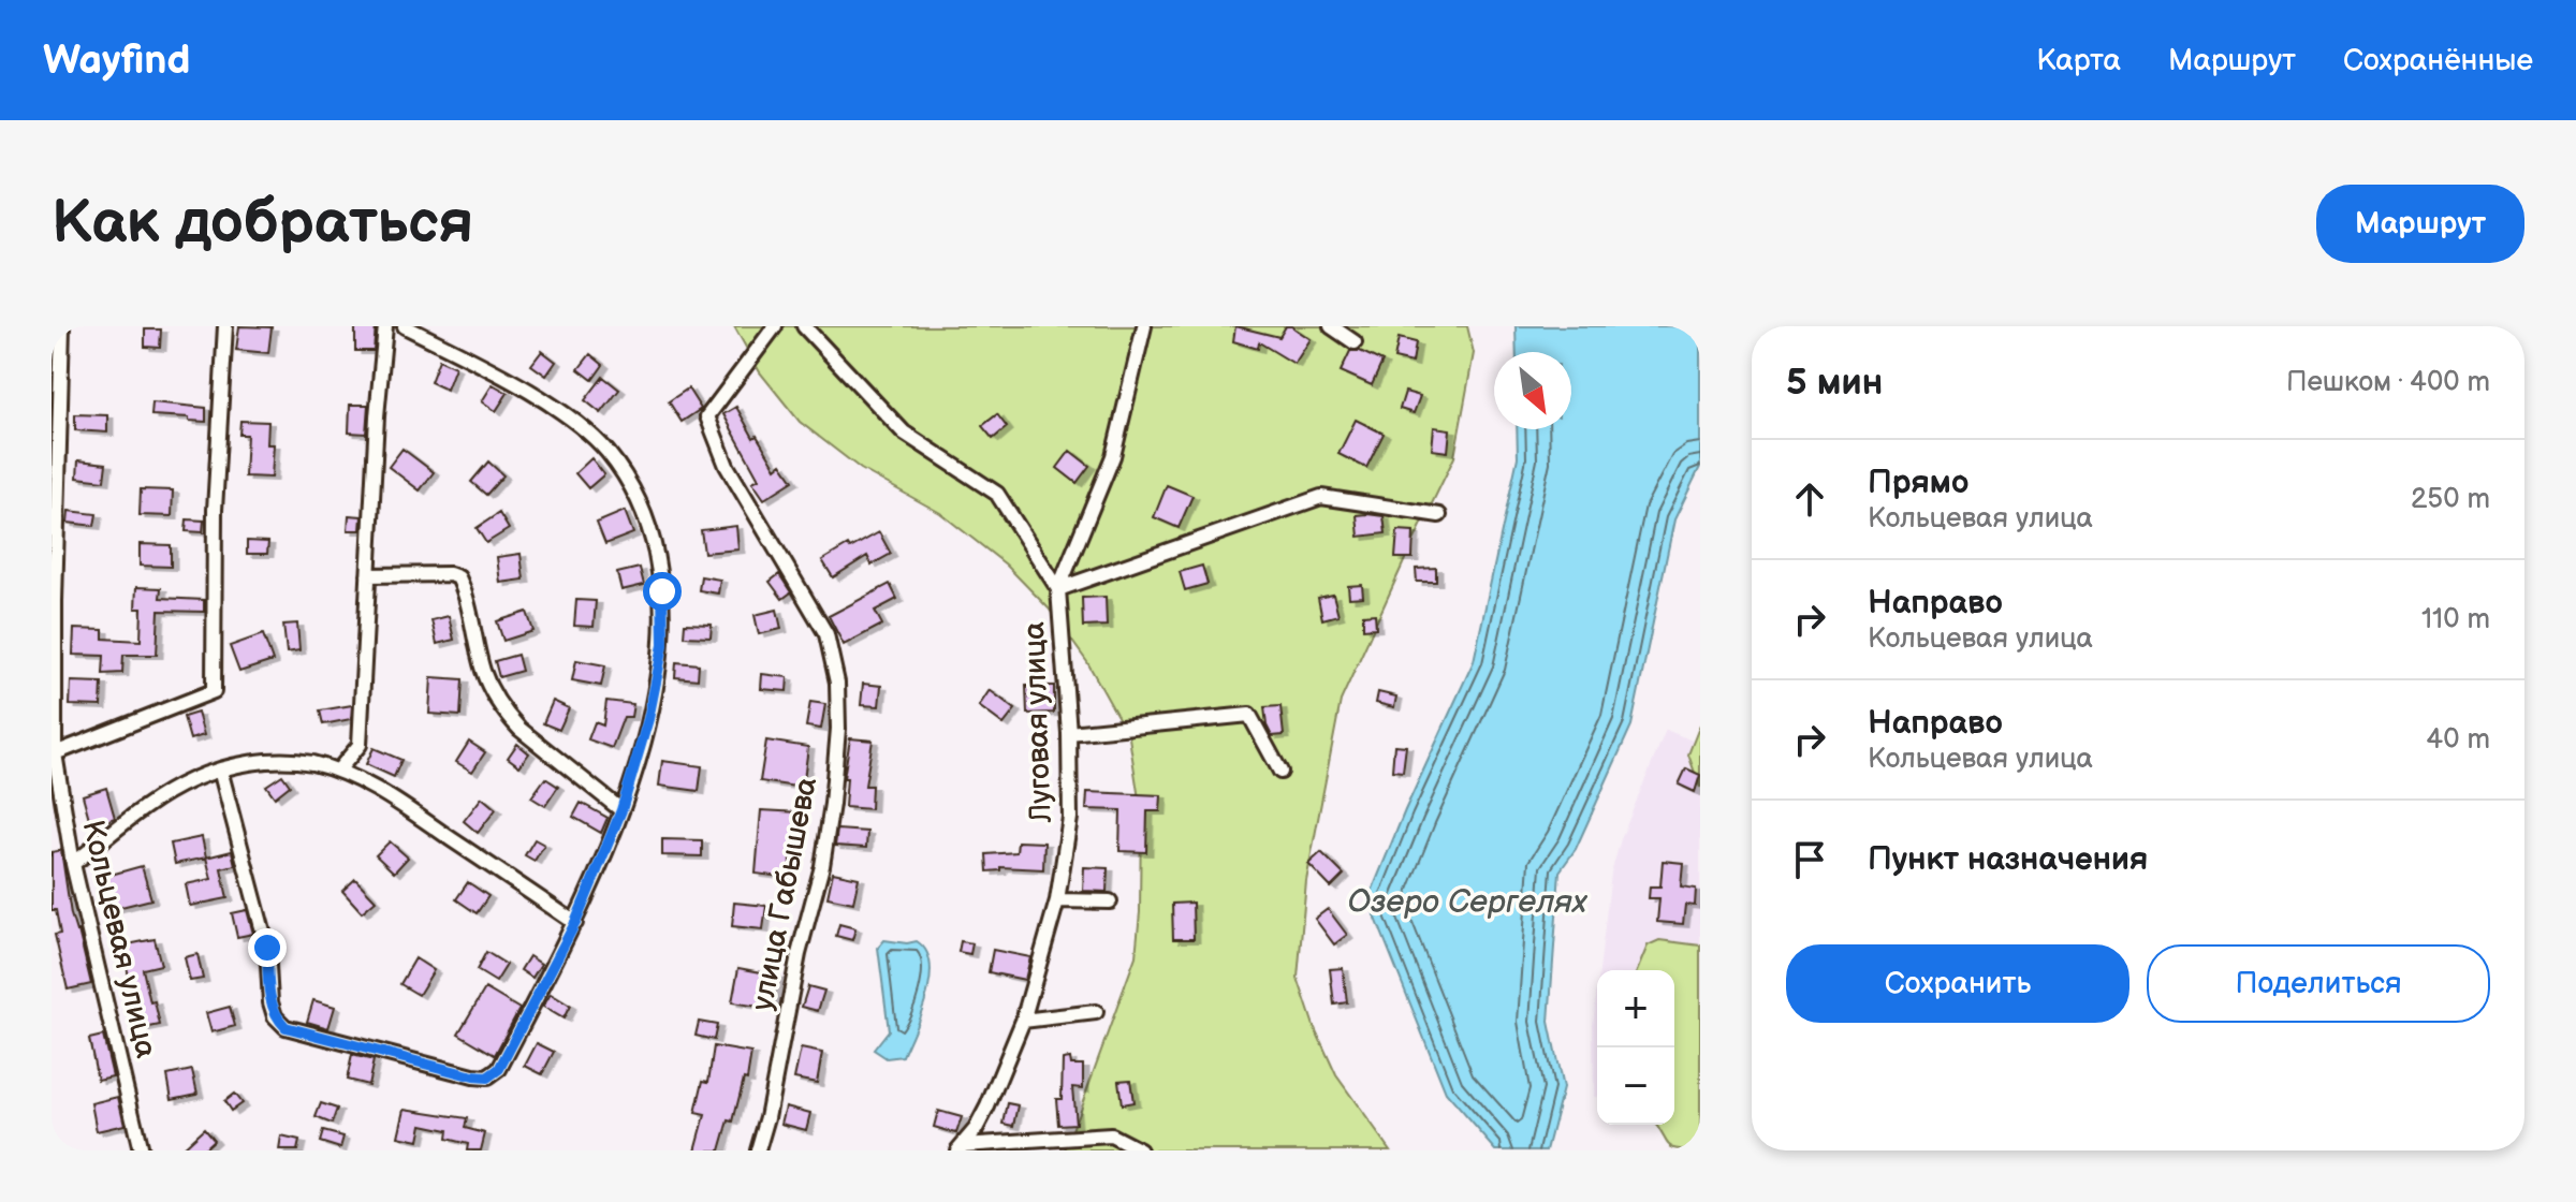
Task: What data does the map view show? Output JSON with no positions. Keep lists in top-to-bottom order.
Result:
{
  "streets": {
    "street": ["Луговая улица", "улица Габышева", "Кольцевая улица"]
  },
  "water": ["Озеро Сергелях"],
  "north": "bottom right",
  "page": {
    "header": "Wayfind",
    "nav": ["Карта", "Маршрут", "Сохранённые"],
    "buttons": [
      "Маршрут",
      ["Сохранить", "Поделиться"]
    ],
    "title": "Как добраться",
    "heading": ["5 мин", "Пешком · 400 m"],
    "list": [
      ["Прямо", "Кольцевая улица", "250 m"],
      ["Направо", "Кольцевая улица", "110 m"],
      ["Направо", "Кольцевая улица", "40 m"],
      "Пункт назначения"
    ],
    "map_buttons": ["+", "−"]
  }
}
